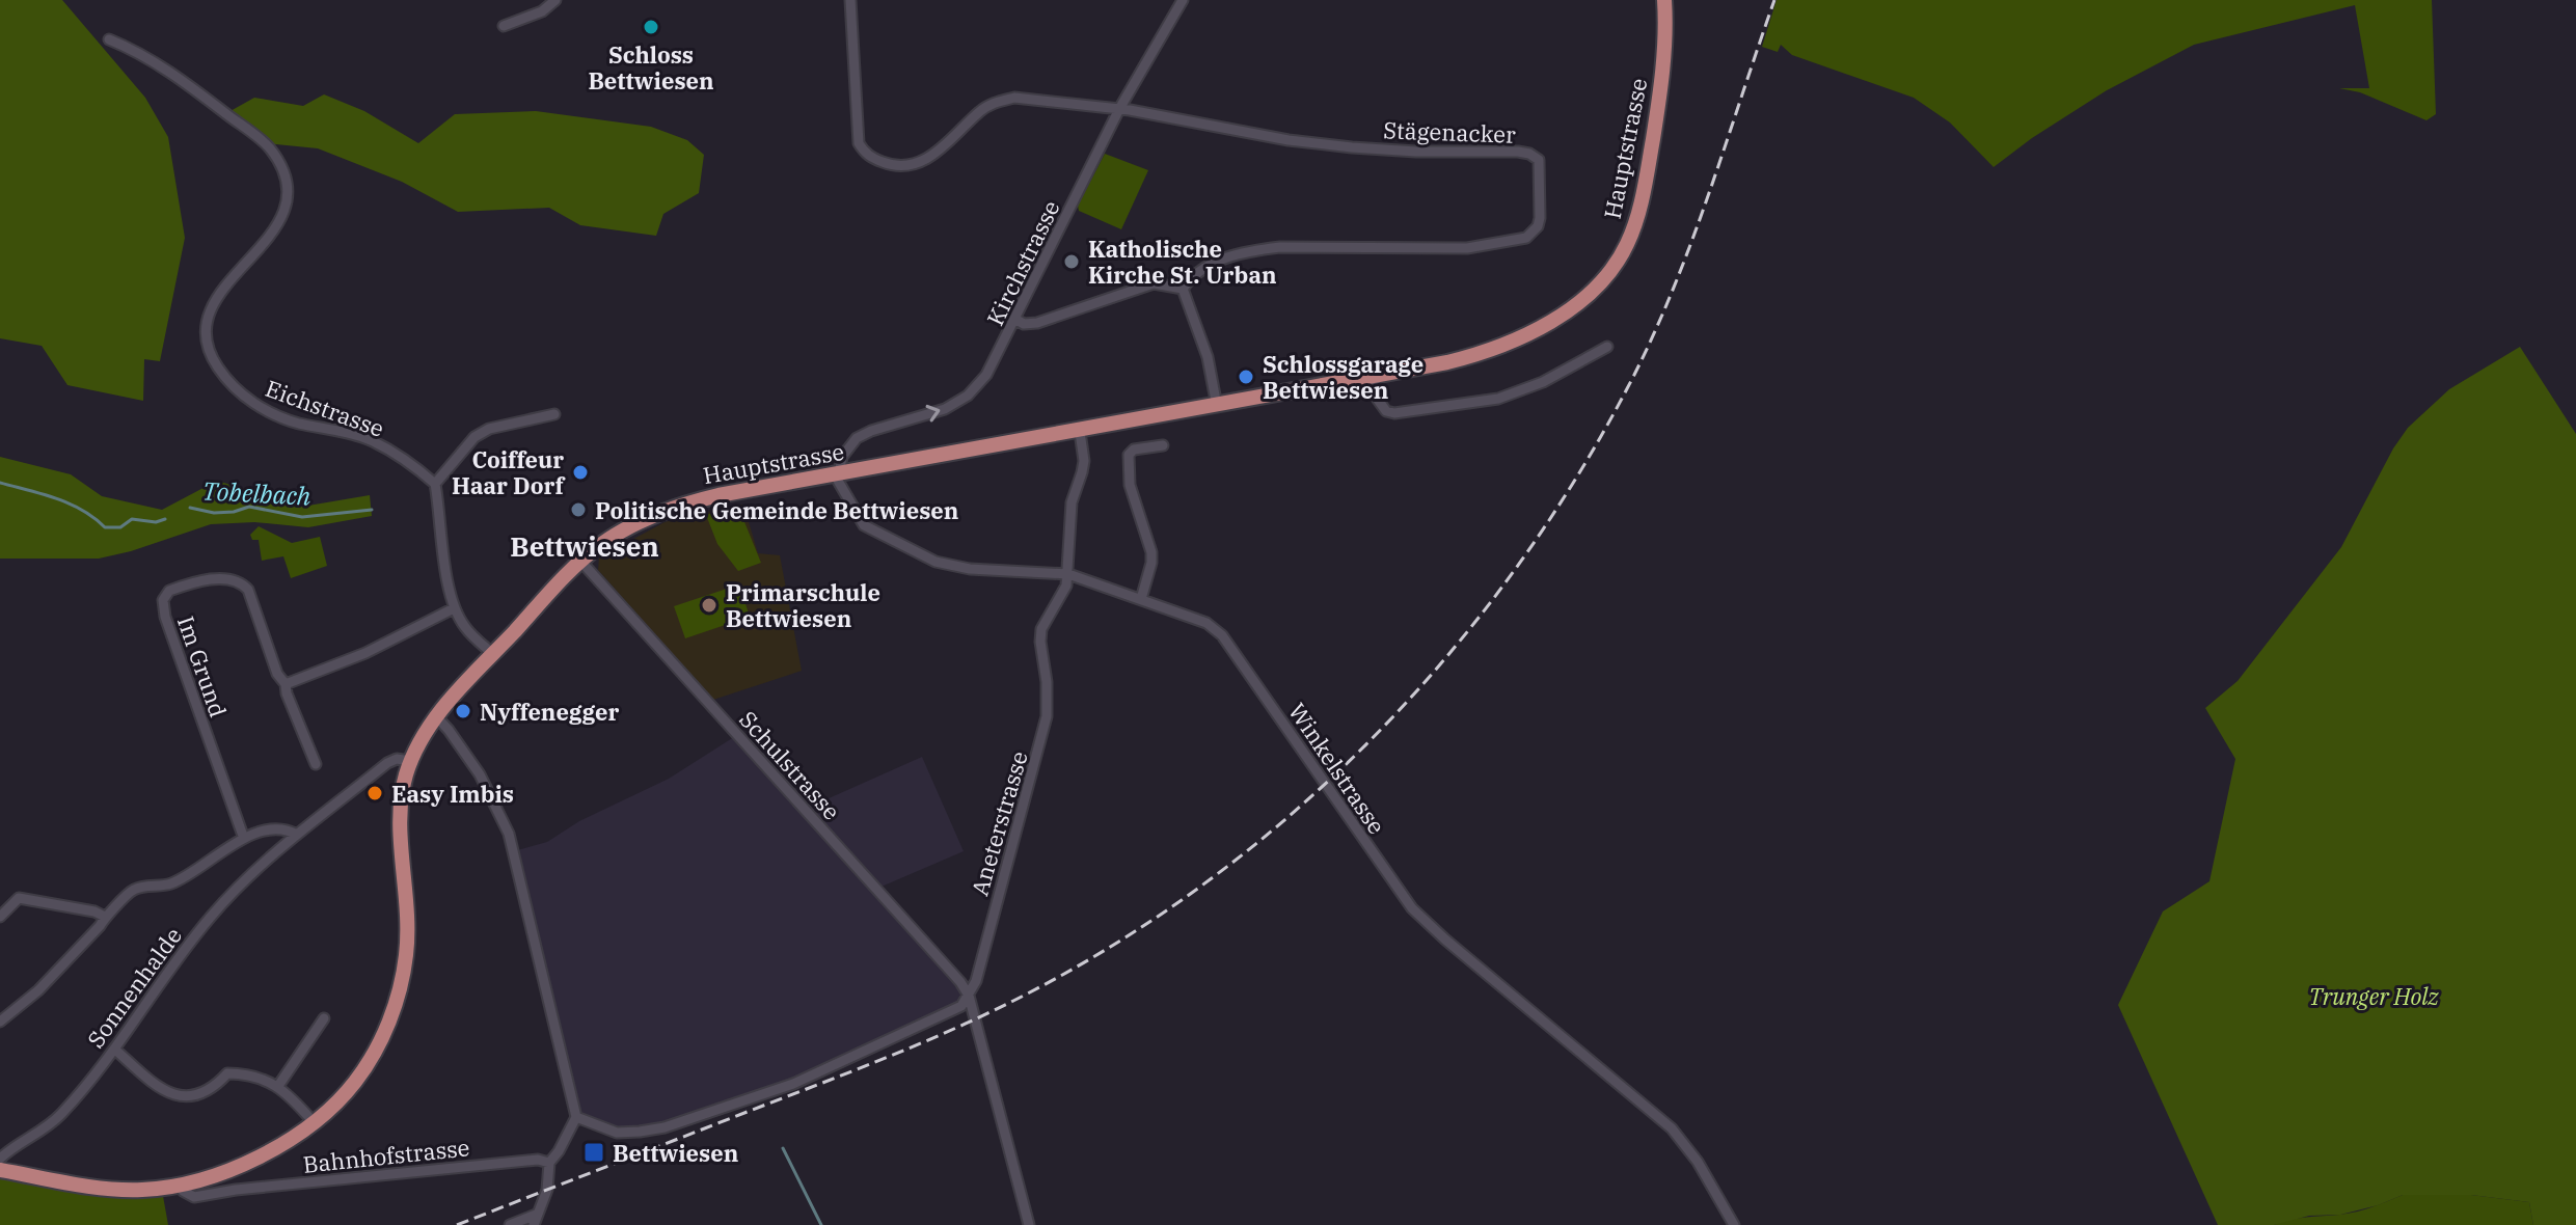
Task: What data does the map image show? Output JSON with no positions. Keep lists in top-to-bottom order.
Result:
{
  "streets": {
    "main road": ["Hauptstrasse"],
    "street": [
      "Stägenacker",
      "Kirchstrasse",
      "Eichstrasse",
      "Im Grund",
      "Schulstrasse",
      "Winkelstrasse",
      "Aneterstrasse",
      "Sonnenhalde",
      "Bahnhofstrasse"
    ]
  },
  "crossings": [
    ["Stägenacker", "Kirchstrasse"],
    ["Hauptstrasse", "Kirchstrasse"],
    ["Hauptstrasse", "Schulstrasse"],
    ["Hauptstrasse", "Winkelstrasse"],
    ["Hauptstrasse", "Aneterstrasse"],
    ["Hauptstrasse", "Sonnenhalde"],
    ["Hauptstrasse", "Bahnhofstrasse"],
    ["Kirchstrasse", "Winkelstrasse"],
    ["Schulstrasse", "Aneterstrasse"],
    ["Winkelstrasse", "Aneterstrasse"]
  ],
  "one_way": ["Kirchstrasse"],
  "districts": ["Bettwiesen"],
  "water": ["Tobelbach"],
  "parks": ["Trunger Holz"],
  "places": {
    "other": [
      "Schloss Bettwiesen",
      "Katholische Kirche St. Urban",
      "Schlossgarage Bettwiesen",
      "Coiffeur Haar Dorf",
      "Politische Gemeinde Bettwiesen",
      "Primarschule Bettwiesen",
      "Nyffenegger",
      "Easy Imbis"
    ],
    "transit": ["Bettwiesen"]
  }
}
